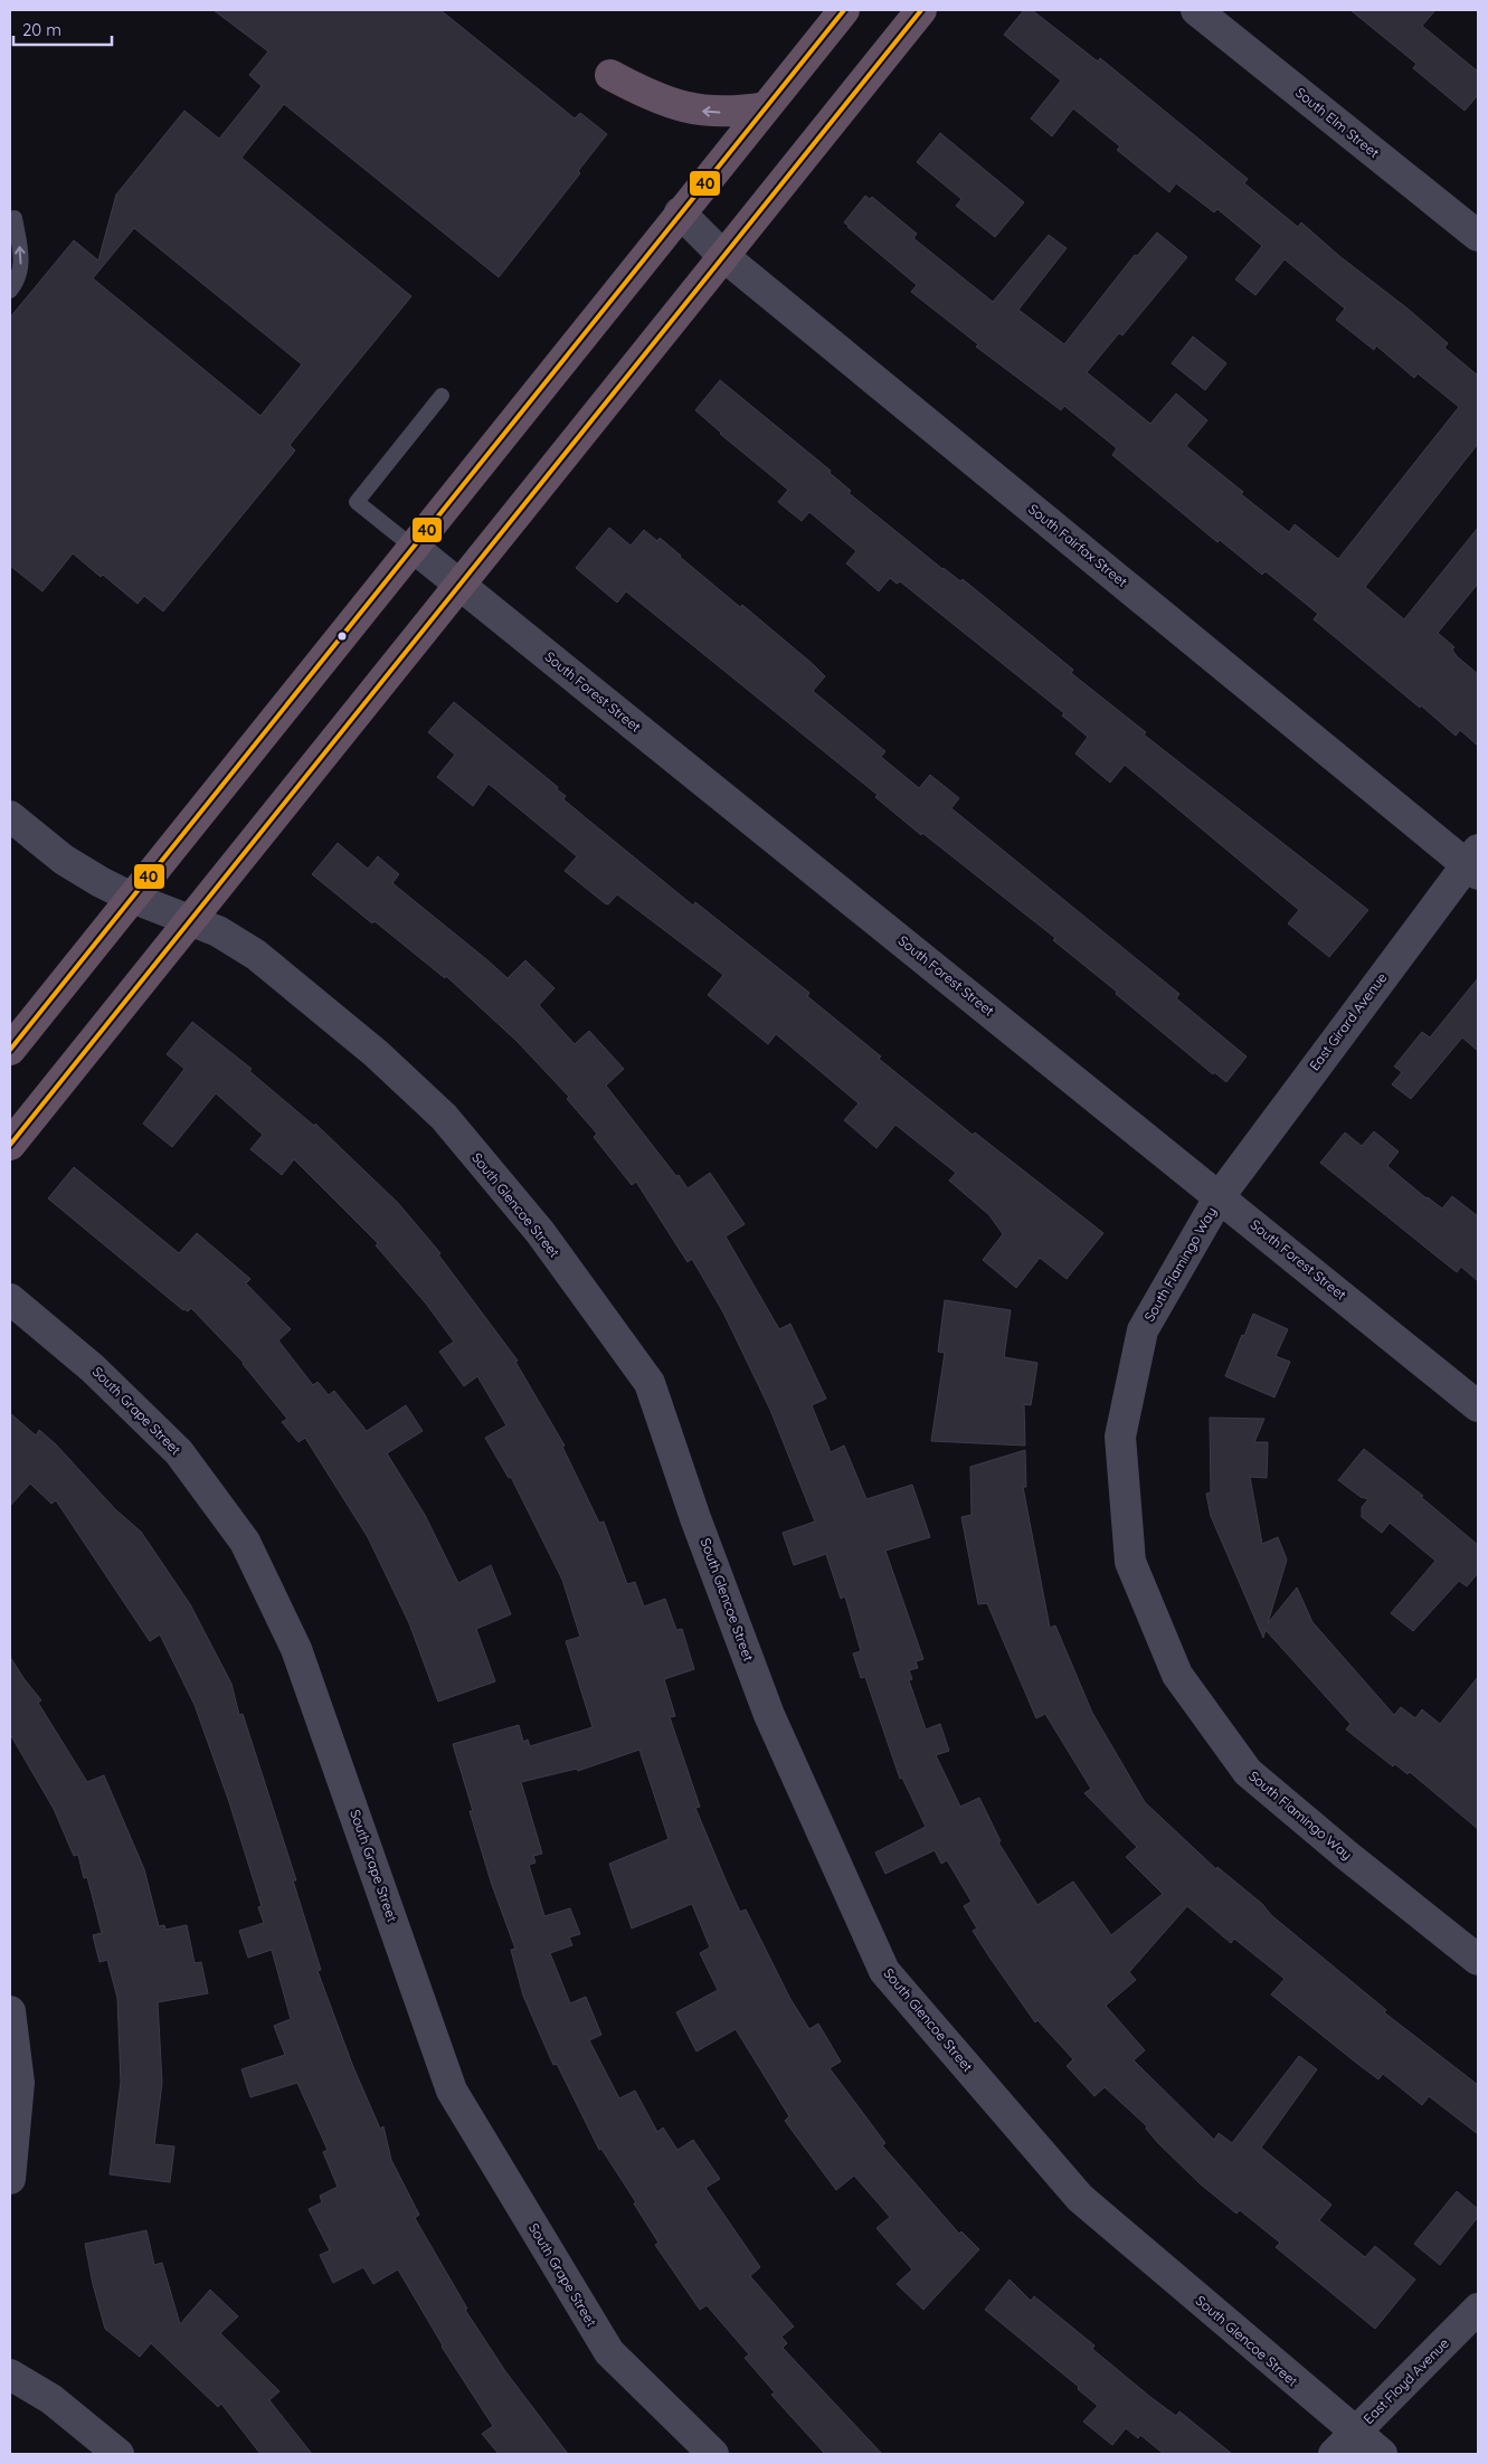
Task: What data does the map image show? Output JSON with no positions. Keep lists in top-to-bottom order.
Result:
{
  "streets": {
    "street": [
      "South Elm Street",
      "South Fairfax Street",
      "South Forest Street",
      "East Girard Avenue",
      "South Glencoe Street",
      "South Flamingo Way",
      "South Grape Street",
      "East Floyd Avenue"
    ]
  },
  "crossings": [
    ["South Fairfax Street", "East Girard Avenue"],
    ["South Forest Street", "East Girard Avenue"],
    ["South Forest Street", "South Flamingo Way"],
    ["East Girard Avenue", "South Flamingo Way"],
    ["South Glencoe Street", "East Floyd Avenue"]
  ],
  "lines": ["transit line 40"],
  "scale_bar": "20 m"
}
